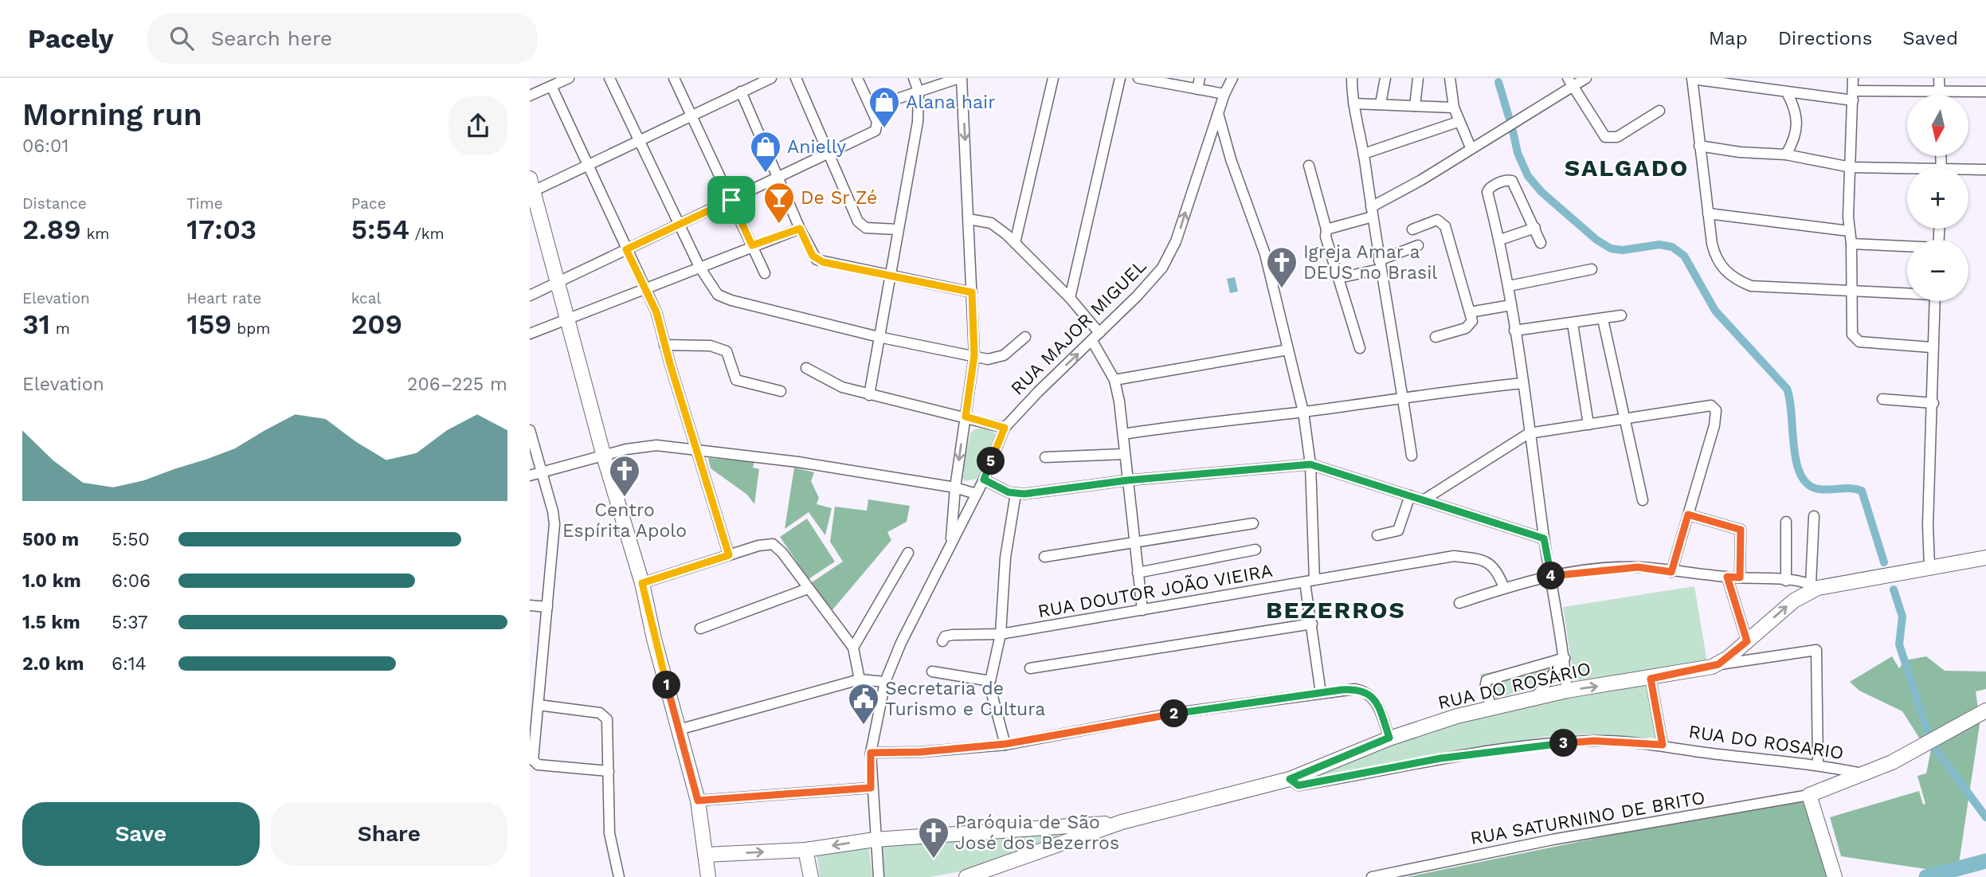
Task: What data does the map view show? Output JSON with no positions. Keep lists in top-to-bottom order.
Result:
{
  "streets": {
    "main road": ["RUA DO ROSÁRIO"],
    "street": [
      "RUA MAJOR MIGUEL",
      "RUA DOUTOR JOÃO VIEIRA",
      "RUA DO ROSARIO",
      "RUA SATURNINO DE BRITO"
    ]
  },
  "crossings": [
    ["RUA DO ROSÁRIO", "RUA DO ROSARIO"]
  ],
  "districts": ["SALGADO", "BEZERROS"],
  "places": {
    "shop": ["Alana hair", "Anielly"],
    "bar": ["De Sr Zé"],
    "church": ["Igreja Amar a DEUS no Brasil", "Centro Espírita Apolo", "Paróquia de São José dos Bezerros"],
    "public building": ["Secretaria de Turismo e Cultura"]
  },
  "north": "bottom",
  "page": {
    "header": "Pacely",
    "search": "Search here",
    "nav": ["Map", "Directions", "Saved"],
    "heading": ["Morning run", "06:01"],
    "map_buttons": ["+", "−"],
    "stats": [
      ["Distance", "2.89 km"],
      ["Time", "17:03"],
      ["Pace", "5:54 /km"],
      ["Elevation", "31 m"],
      ["Heart rate", "159 bpm"],
      ["kcal", "209"]
    ],
    "chart": ["Elevation", "206–225 m"],
    "pins": [
      "5",
      "4",
      "1",
      "2",
      "3"
    ],
    "list": [
      {
        "name": "500 m",
        "note": "5:50"
      },
      {
        "name": "1.0 km",
        "note": "6:06"
      },
      {
        "name": "1.5 km",
        "note": "5:37"
      },
      {
        "name": "2.0 km",
        "note": "6:14"
      }
    ],
    "buttons": ["Save", "Share"]
  }
}
